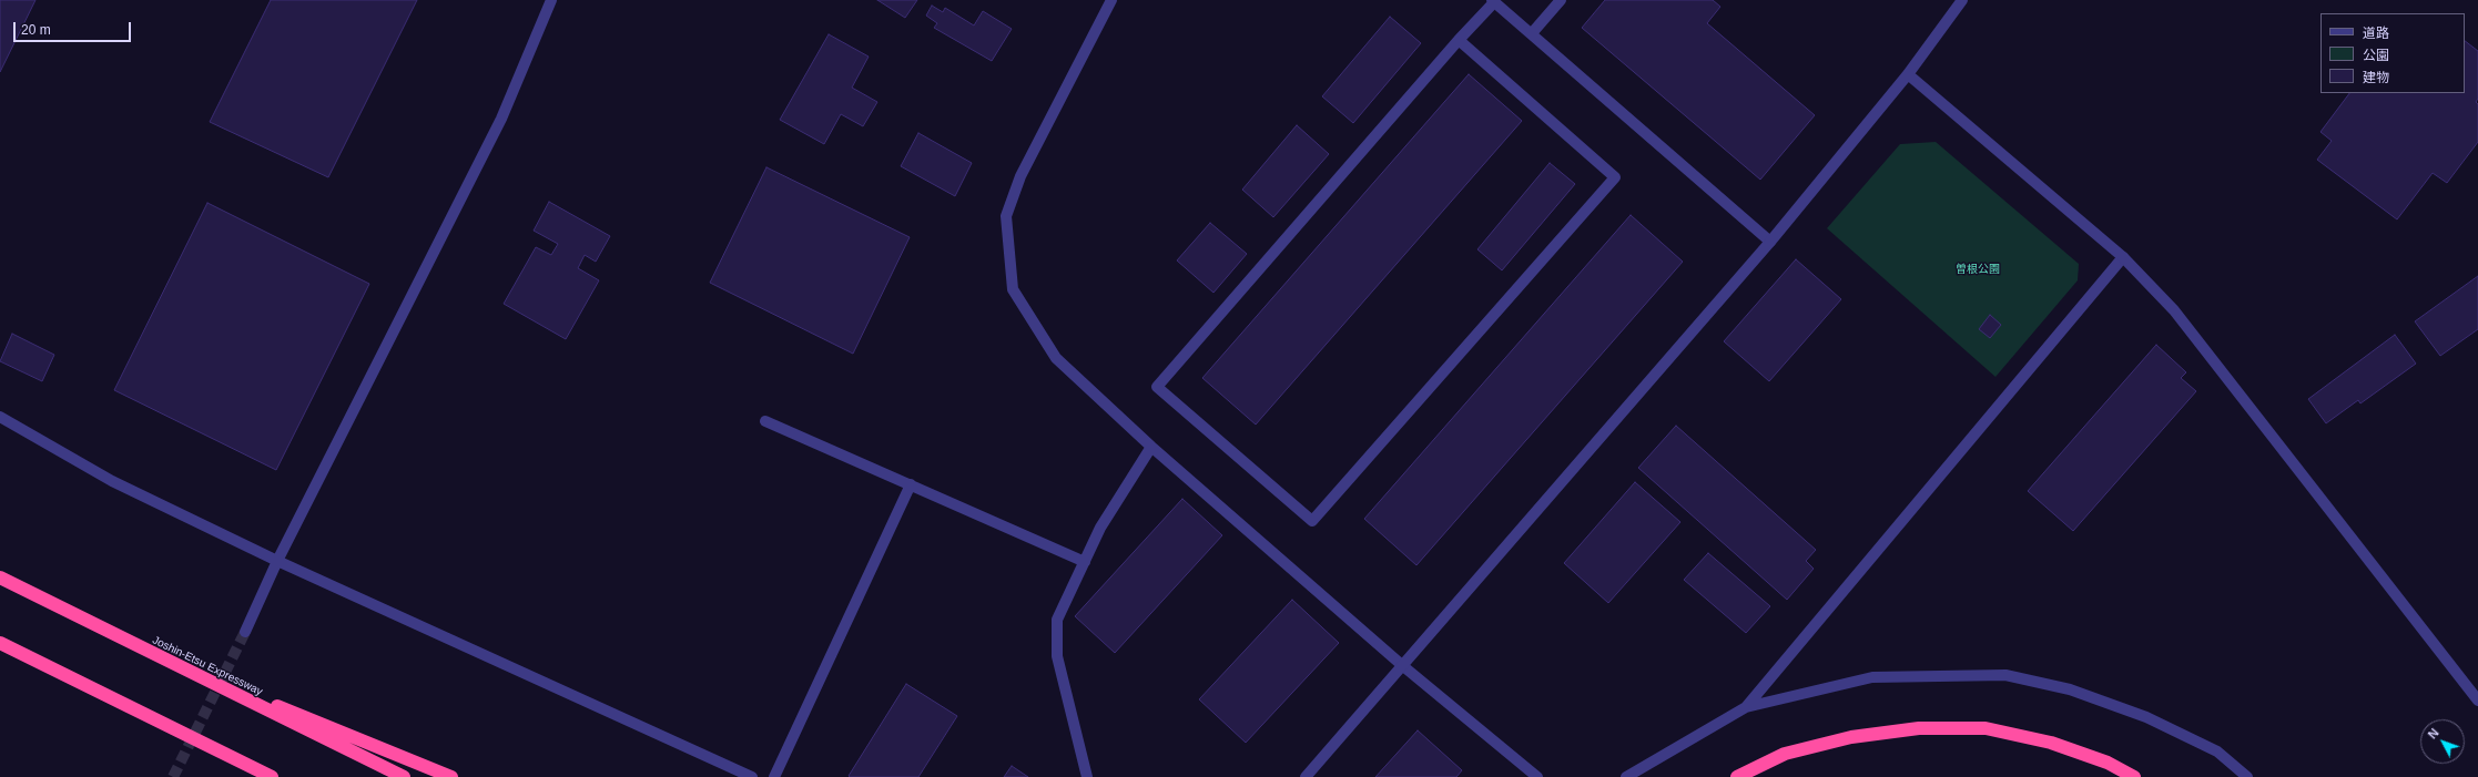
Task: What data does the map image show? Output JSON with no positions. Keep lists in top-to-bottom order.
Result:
{
  "streets": {
    "highway": ["Joshin-Etsu Expressway"]
  },
  "parks": ["曽根公園"],
  "legend": ["道路", "公園", "建物"],
  "scale_bar": "20 m",
  "north": "top left"
}
